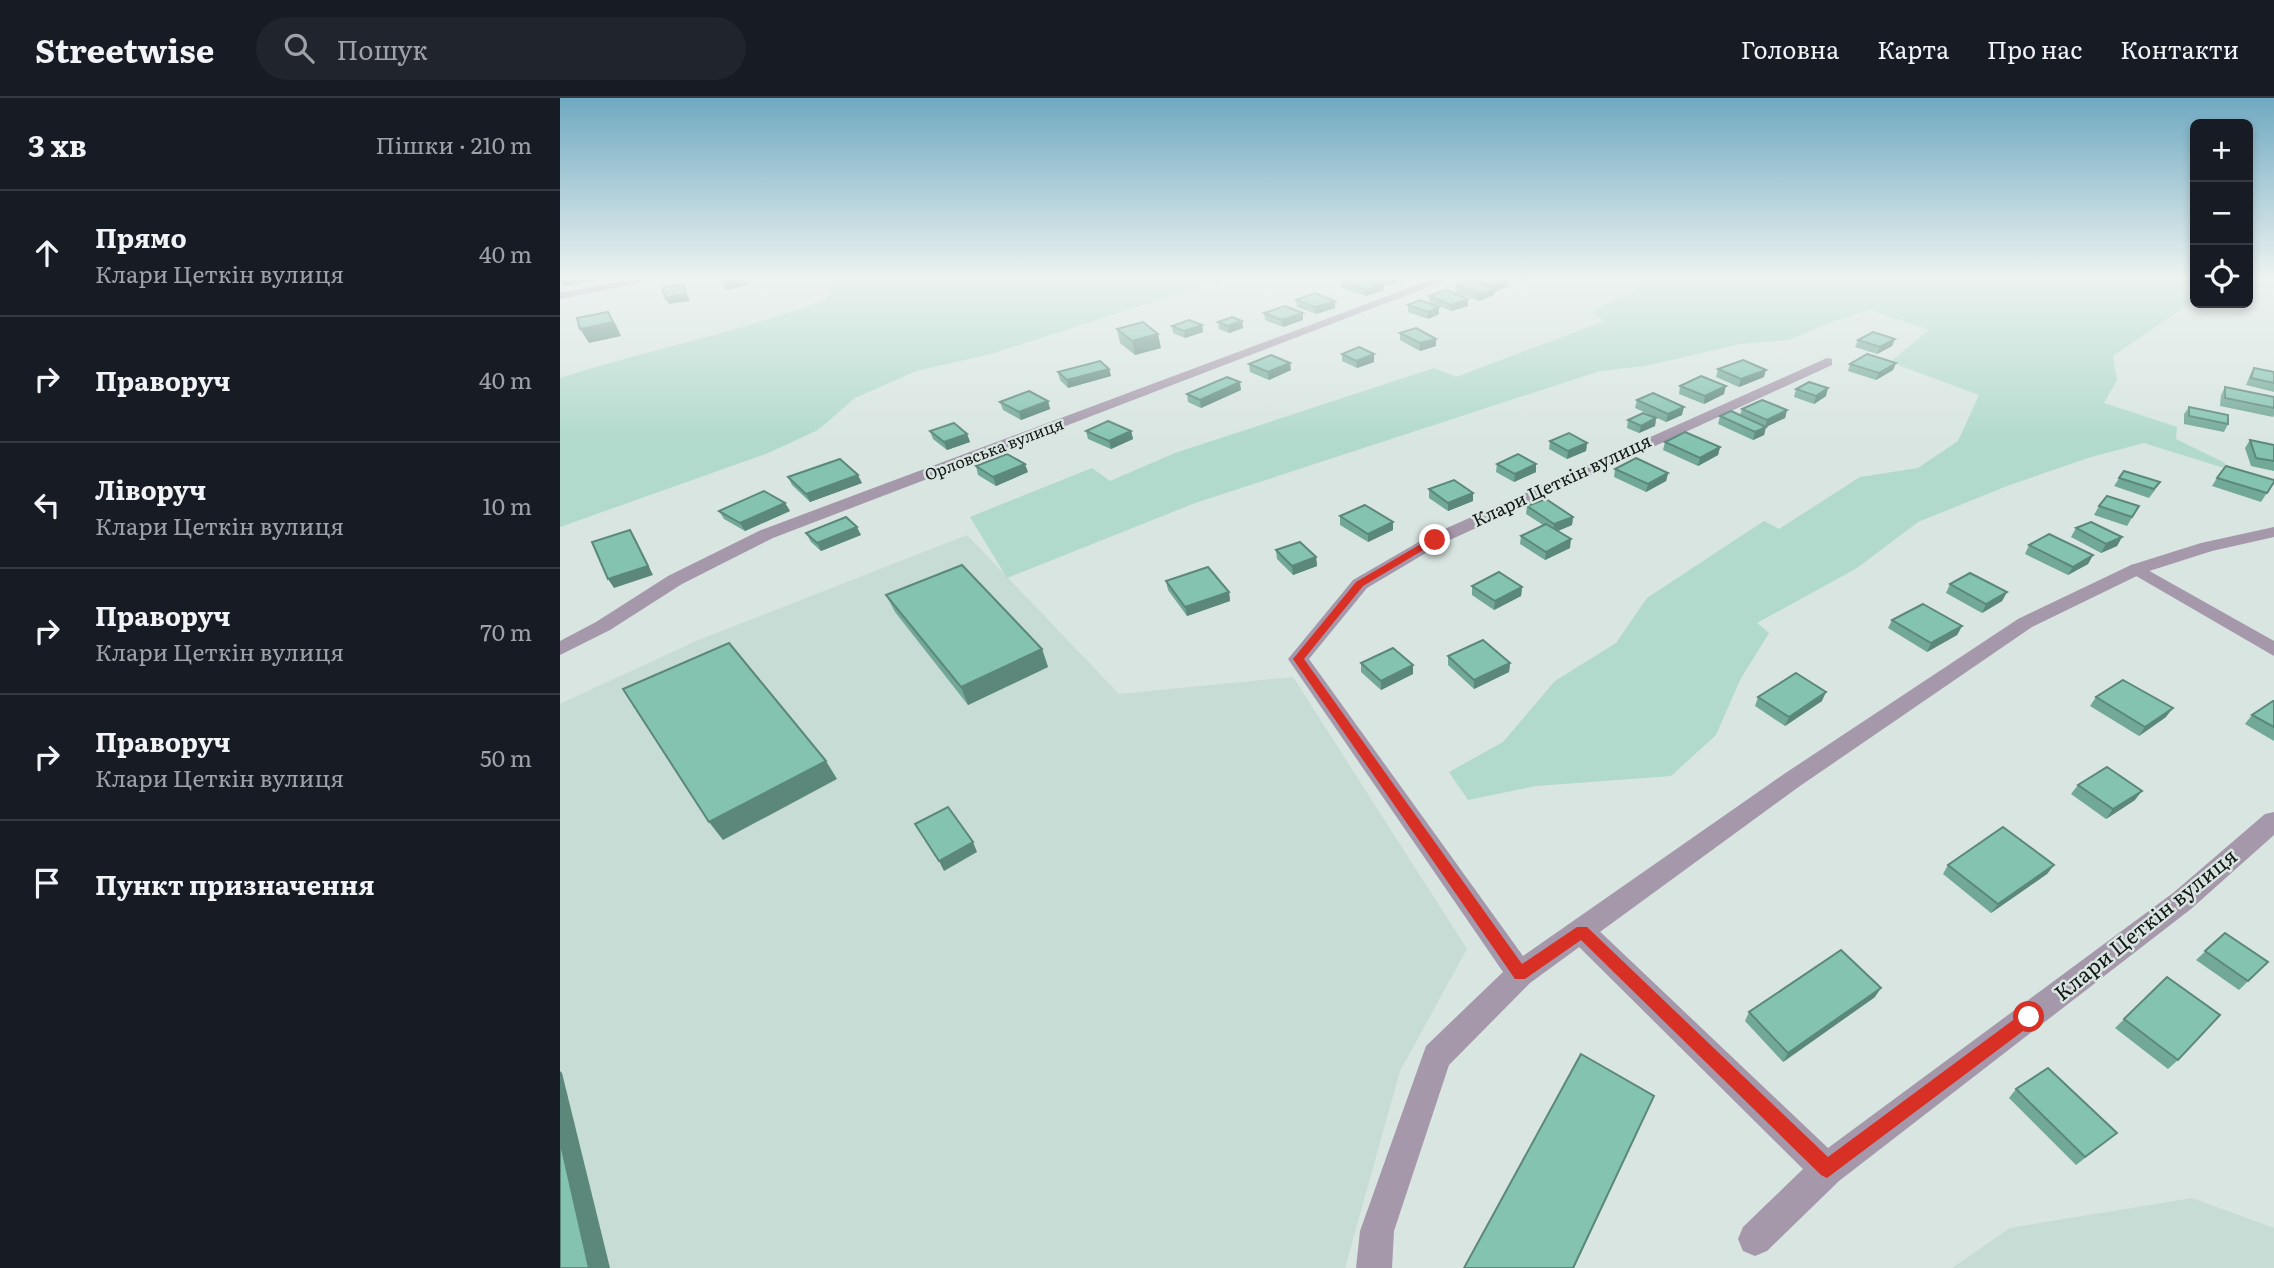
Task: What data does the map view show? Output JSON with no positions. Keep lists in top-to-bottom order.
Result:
{
  "streets": {
    "street": ["Орловська вулиця", "Клари Цеткін вулиця"]
  },
  "page": {
    "header": "Streetwise",
    "search": "Пошук",
    "nav": [
      "Головна",
      "Карта",
      "Про нас",
      "Контакти"
    ],
    "heading": ["3 хв", "Пішки · 210 m"],
    "map_buttons": ["+", "−"],
    "list": [
      ["Прямо", "Клари Цеткін вулиця", "40 m"],
      ["Праворуч", "40 m"],
      ["Ліворуч", "Клари Цеткін вулиця", "10 m"],
      ["Праворуч", "Клари Цеткін вулиця", "70 m"],
      ["Праворуч", "Клари Цеткін вулиця", "50 m"],
      "Пункт призначення"
    ]
  }
}
